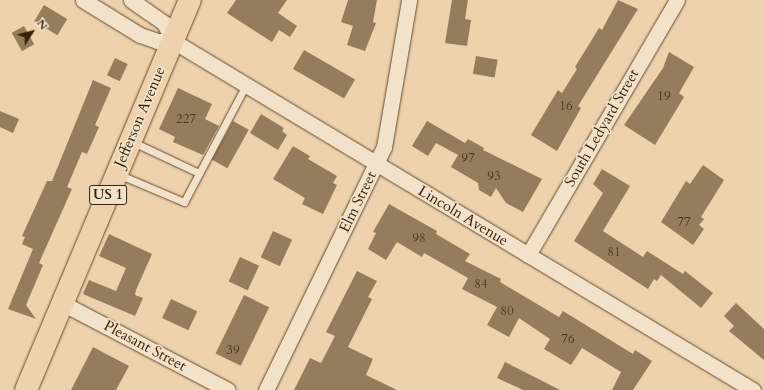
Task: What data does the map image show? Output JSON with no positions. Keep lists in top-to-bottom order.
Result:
{
  "streets": {
    "main road": ["Jefferson Avenue", "US 1"],
    "street": [
      "South Ledyard Street",
      "Elm Street",
      "Lincoln Avenue",
      "Pleasant Street"
    ]
  },
  "crossings": [
    ["Jefferson Avenue", "Lincoln Avenue"],
    ["Jefferson Avenue", "Pleasant Street"],
    ["South Ledyard Street", "Lincoln Avenue"],
    ["Elm Street", "Lincoln Avenue"]
  ],
  "house_numbers": [
    "19",
    "16",
    "227",
    "97",
    "93",
    "77",
    "98",
    "81",
    "84",
    "80",
    "76",
    "39"
  ],
  "north": "top right"
}
